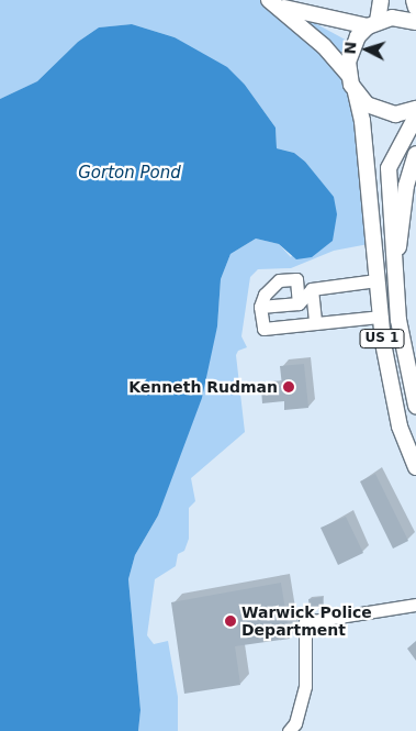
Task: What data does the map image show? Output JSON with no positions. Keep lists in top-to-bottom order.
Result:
{
  "streets": {
    "main road": ["US 1"]
  },
  "water": ["Gorton Pond"],
  "places": ["Kenneth Rudman", "Warwick Police Department"],
  "north": "left"
}
